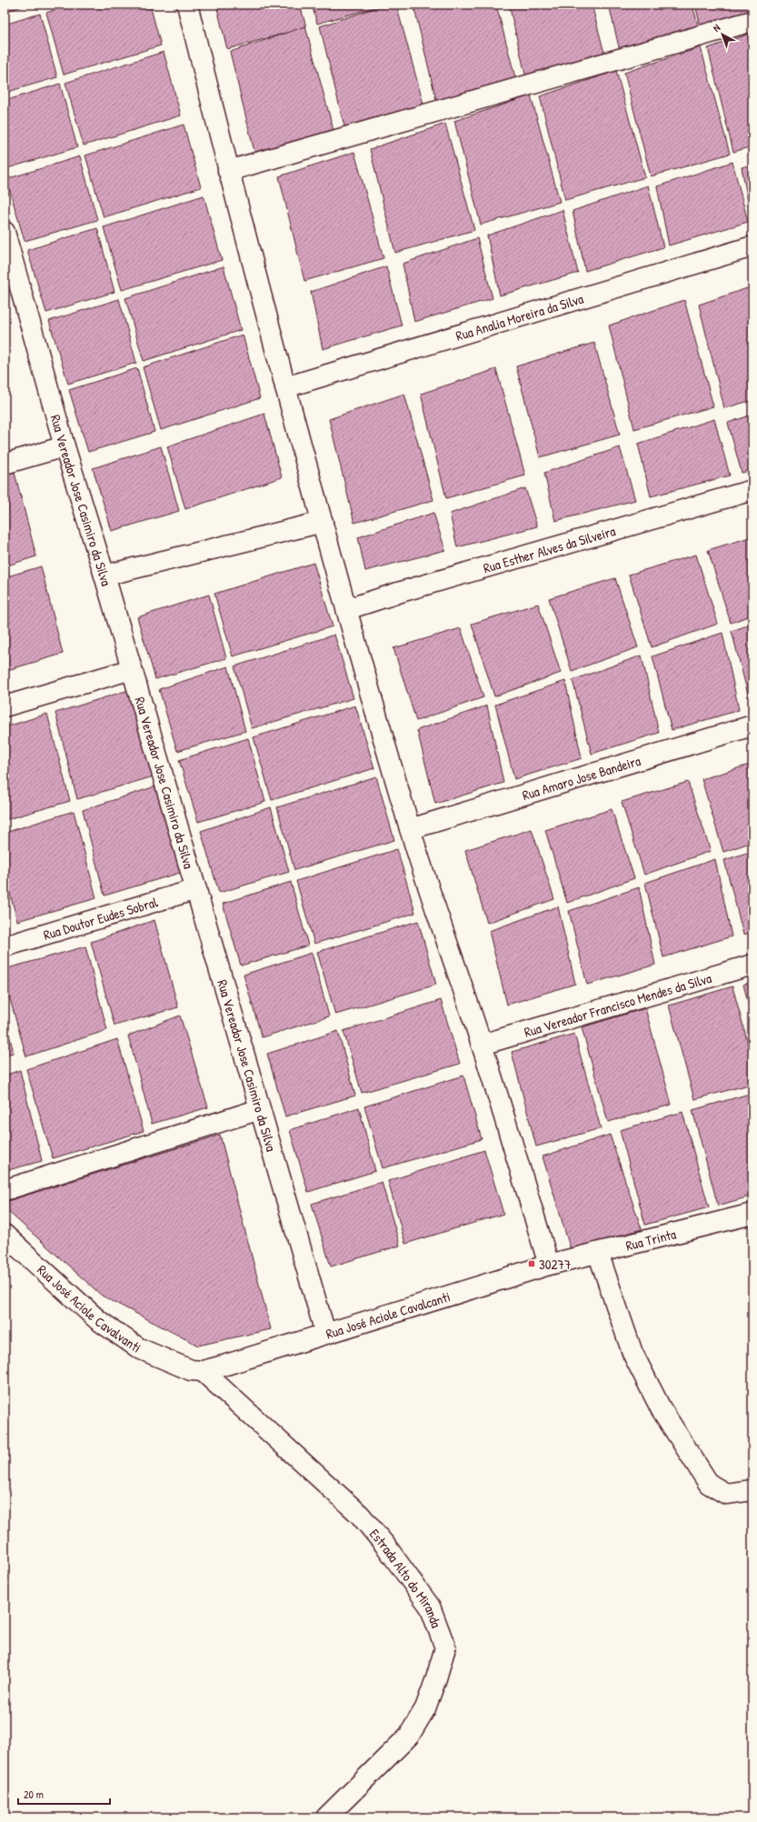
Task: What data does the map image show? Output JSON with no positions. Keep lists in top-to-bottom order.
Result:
{
  "streets": {
    "street": [
      "Rua Analia Moreira da Silva",
      "Rua Vereador Jose Casimiro da Silva",
      "Rua Esther Alves da Silveira",
      "Rua Amaro Jose Bandeira",
      "Rua Doutor Eudes Sobral",
      "Rua Vereador Francisco Mendes da Silva",
      "Rua Trinta",
      "Rua José Aciole Cavalvanti",
      "Rua José Aciole Cavalcanti",
      "Estrada Alto do Miranda"
    ]
  },
  "crossings": [
    ["Rua Vereador Jose Casimiro da Silva", "Rua Doutor Eudes Sobral"],
    ["Rua Vereador Jose Casimiro da Silva", "Rua José Aciole Cavalcanti"],
    ["Rua Trinta", "Rua José Aciole Cavalcanti"],
    ["Rua José Aciole Cavalvanti", "Rua José Aciole Cavalcanti"],
    ["Rua José Aciole Cavalvanti", "Estrada Alto do Miranda"],
    ["Rua José Aciole Cavalcanti", "Estrada Alto do Miranda"]
  ],
  "places": {
    "transit": ["30277"]
  },
  "scale_bar": "20 m",
  "north": "top left"
}
